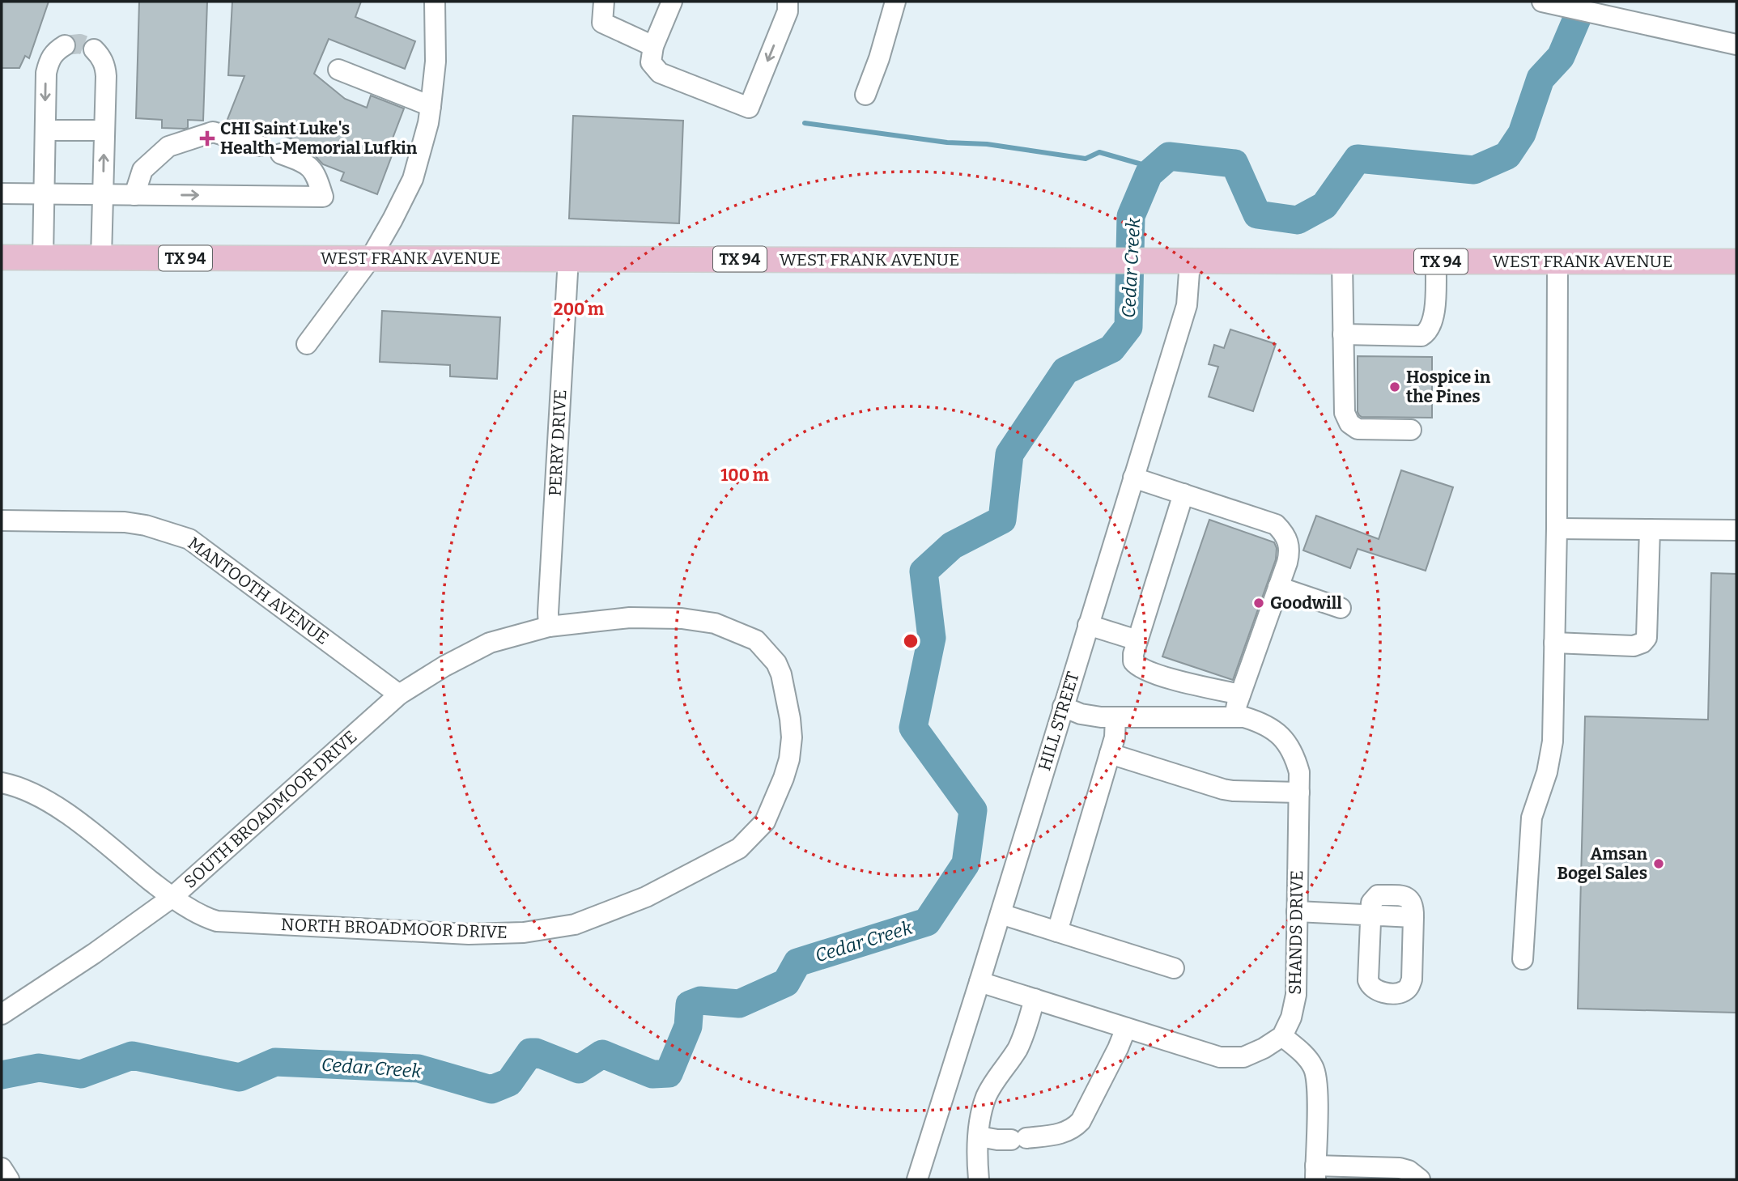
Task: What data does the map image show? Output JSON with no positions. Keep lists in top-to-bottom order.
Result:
{
  "streets": {
    "main road": ["TX 94", "WEST FRANK AVENUE"],
    "street": [
      "PERRY DRIVE",
      "MANTOOTH AVENUE",
      "HILL STREET",
      "SOUTH BROADMOOR DRIVE",
      "NORTH BROADMOOR DRIVE",
      "SHANDS DRIVE"
    ]
  },
  "crossings": [
    ["WEST FRANK AVENUE", "PERRY DRIVE"],
    ["WEST FRANK AVENUE", "HILL STREET"],
    ["PERRY DRIVE", "SOUTH BROADMOOR DRIVE"],
    ["PERRY DRIVE", "NORTH BROADMOOR DRIVE"],
    ["MANTOOTH AVENUE", "SOUTH BROADMOOR DRIVE"],
    ["HILL STREET", "SHANDS DRIVE"],
    ["SOUTH BROADMOOR DRIVE", "NORTH BROADMOOR DRIVE"]
  ],
  "water": ["Cedar Creek"],
  "places": {
    "health": ["CHI Saint Luke's Health-Memorial Lufkin"],
    "other": ["Hospice in the Pines", "Goodwill", "Amsan Bogel Sales"]
  },
  "rings": ["200 m", "100 m"]
}
